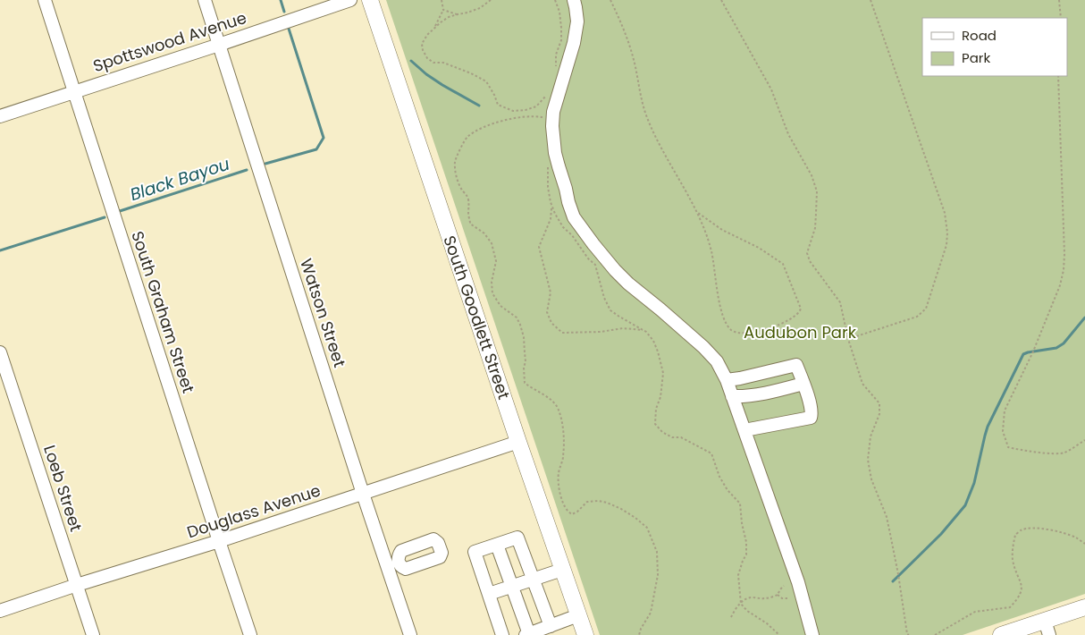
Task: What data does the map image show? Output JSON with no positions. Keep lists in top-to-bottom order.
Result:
{
  "streets": {
    "main road": ["South Goodlett Street"],
    "street": [
      "Spottswood Avenue",
      "South Graham Street",
      "Watson Street",
      "Loeb Street",
      "Douglass Avenue"
    ]
  },
  "crossings": [
    ["Spottswood Avenue", "South Graham Street"],
    ["Spottswood Avenue", "Watson Street"],
    ["South Graham Street", "Douglass Avenue"],
    ["Watson Street", "Douglass Avenue"],
    ["South Goodlett Street", "Douglass Avenue"],
    ["Loeb Street", "Douglass Avenue"]
  ],
  "water": ["Black Bayou"],
  "parks": ["Audubon Park"],
  "legend": ["Road", "Park"]
}
